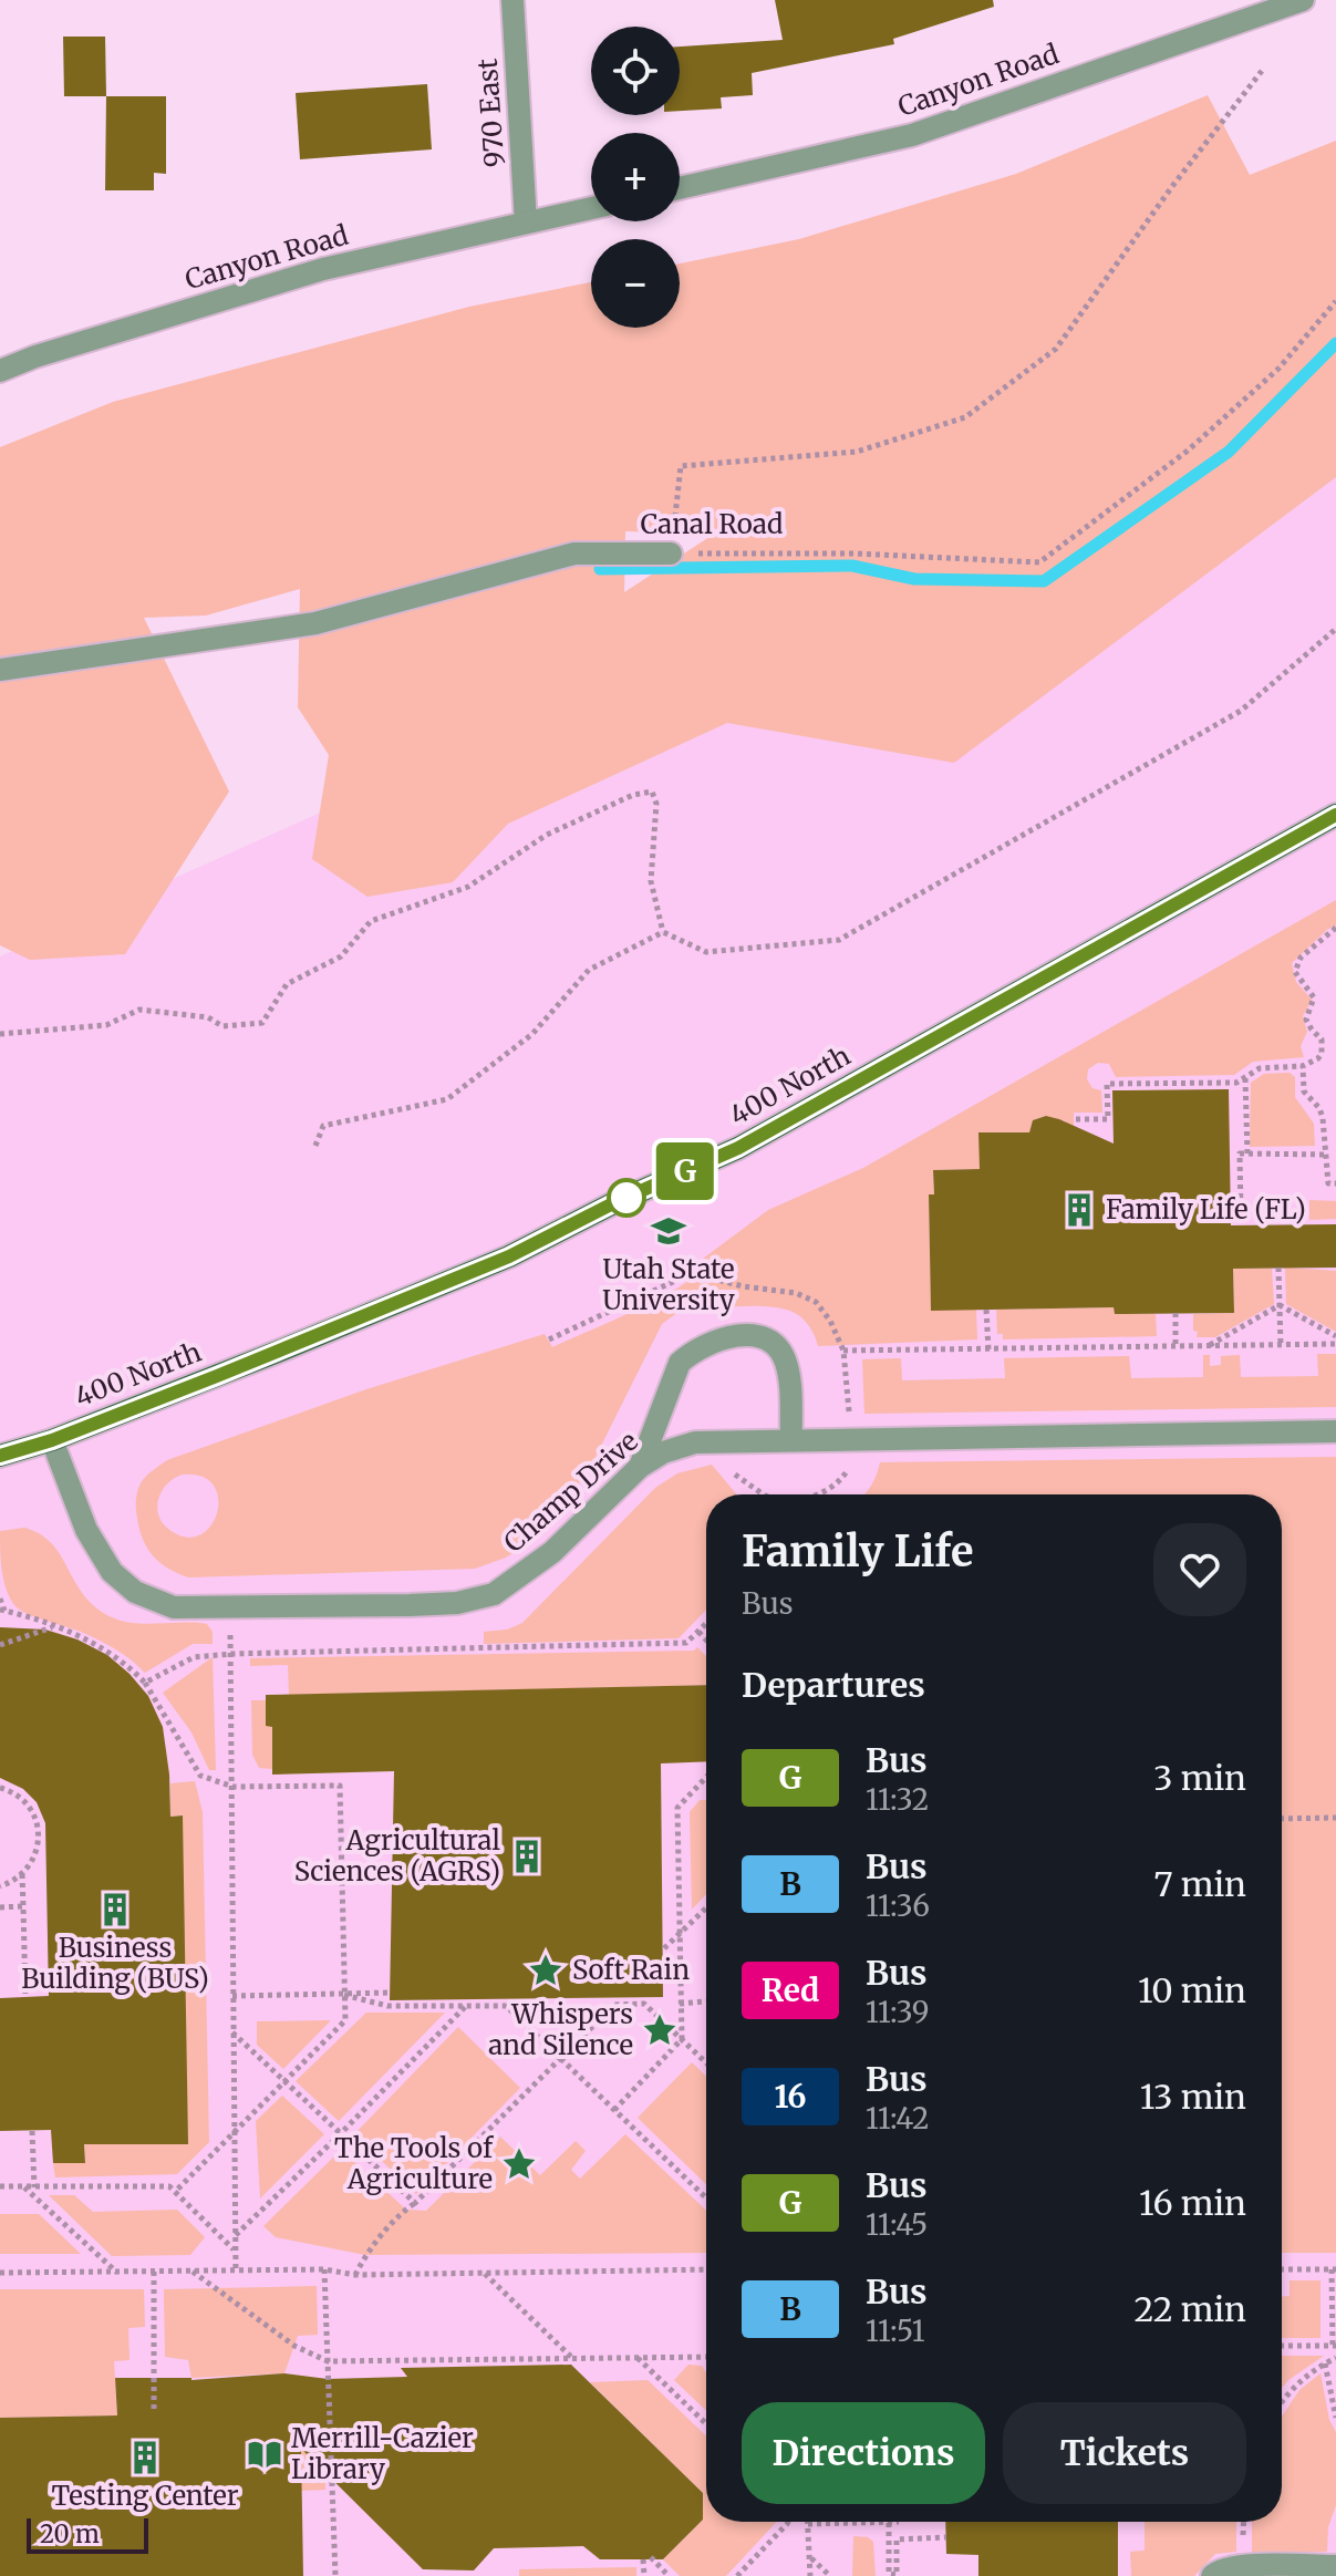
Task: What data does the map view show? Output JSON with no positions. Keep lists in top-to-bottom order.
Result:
{
  "streets": {
    "main road": ["400 North"],
    "street": [
      "Canyon Road",
      "970 East",
      "Canal Road",
      "Champ Drive"
    ]
  },
  "crossings": [
    ["Canyon Road", "970 East"],
    ["400 North", "Champ Drive"]
  ],
  "places": {
    "building": [
      "Family Life (FL)",
      "Agricultural Sciences (AGRS)",
      "Business Building (BUS)",
      "Testing Center"
    ],
    "school or university": ["Utah State University"],
    "place": ["Soft Rain", "Whispers and Silence", "The Tools of Agriculture"],
    "library": ["Merrill-Cazier Library"]
  },
  "lines": ["bus line G"],
  "scale_bar": "20 m",
  "page": {
    "on_map": "G",
    "map_buttons": ["+", "−"],
    "heading": [
      ["Family Life", "Bus"],
      "Departures"
    ],
    "list": [
      {
        "mark": "G",
        "name": "Bus",
        "note": "11:32",
        "value": "3 min"
      },
      {
        "mark": "B",
        "name": "Bus",
        "note": "11:36",
        "value": "7 min"
      },
      {
        "mark": "Red",
        "name": "Bus",
        "note": "11:39",
        "value": "10 min"
      },
      {
        "mark": "16",
        "name": "Bus",
        "note": "11:42",
        "value": "13 min"
      },
      {
        "mark": "G",
        "name": "Bus",
        "note": "11:45",
        "value": "16 min"
      },
      {
        "mark": "B",
        "name": "Bus",
        "note": "11:51",
        "value": "22 min"
      }
    ],
    "buttons": ["Directions", "Tickets"],
    "scale": "20 m"
  }
}
